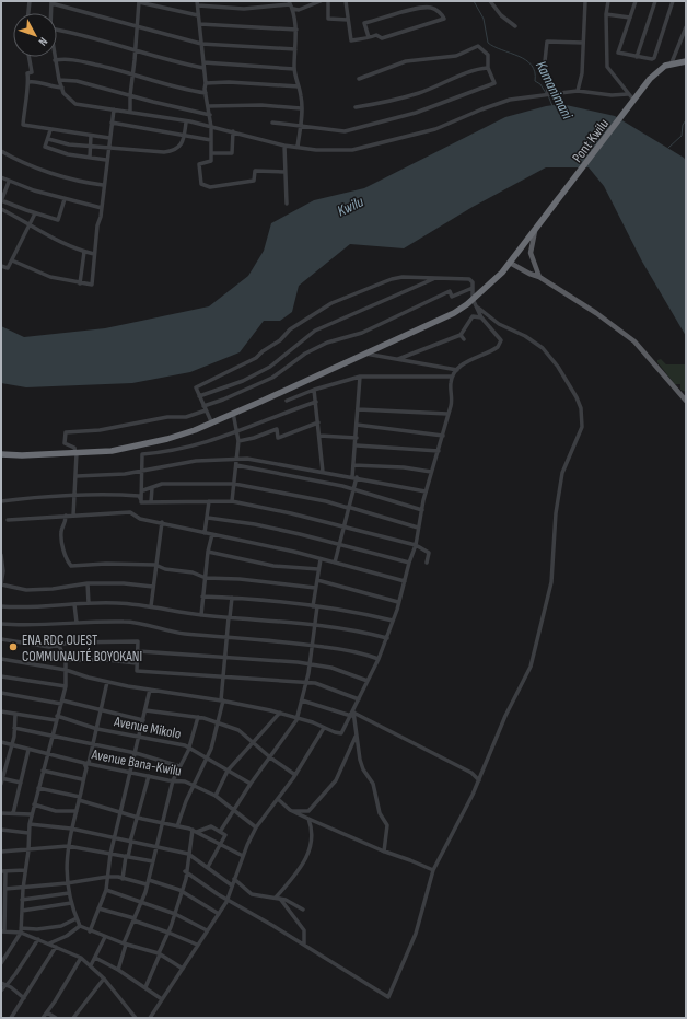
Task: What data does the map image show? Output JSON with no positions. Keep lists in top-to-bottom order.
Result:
{
  "streets": {
    "highway": ["Pont Kwilu"],
    "street": ["Avenue Mikolo", "Avenue Bana-Kwilu"]
  },
  "water": ["Kamanimani", "Kwilu"],
  "places": ["ENA RDC OUEST COMMUNAUTÉ BOYOKANI"],
  "north": "bottom right"
}
